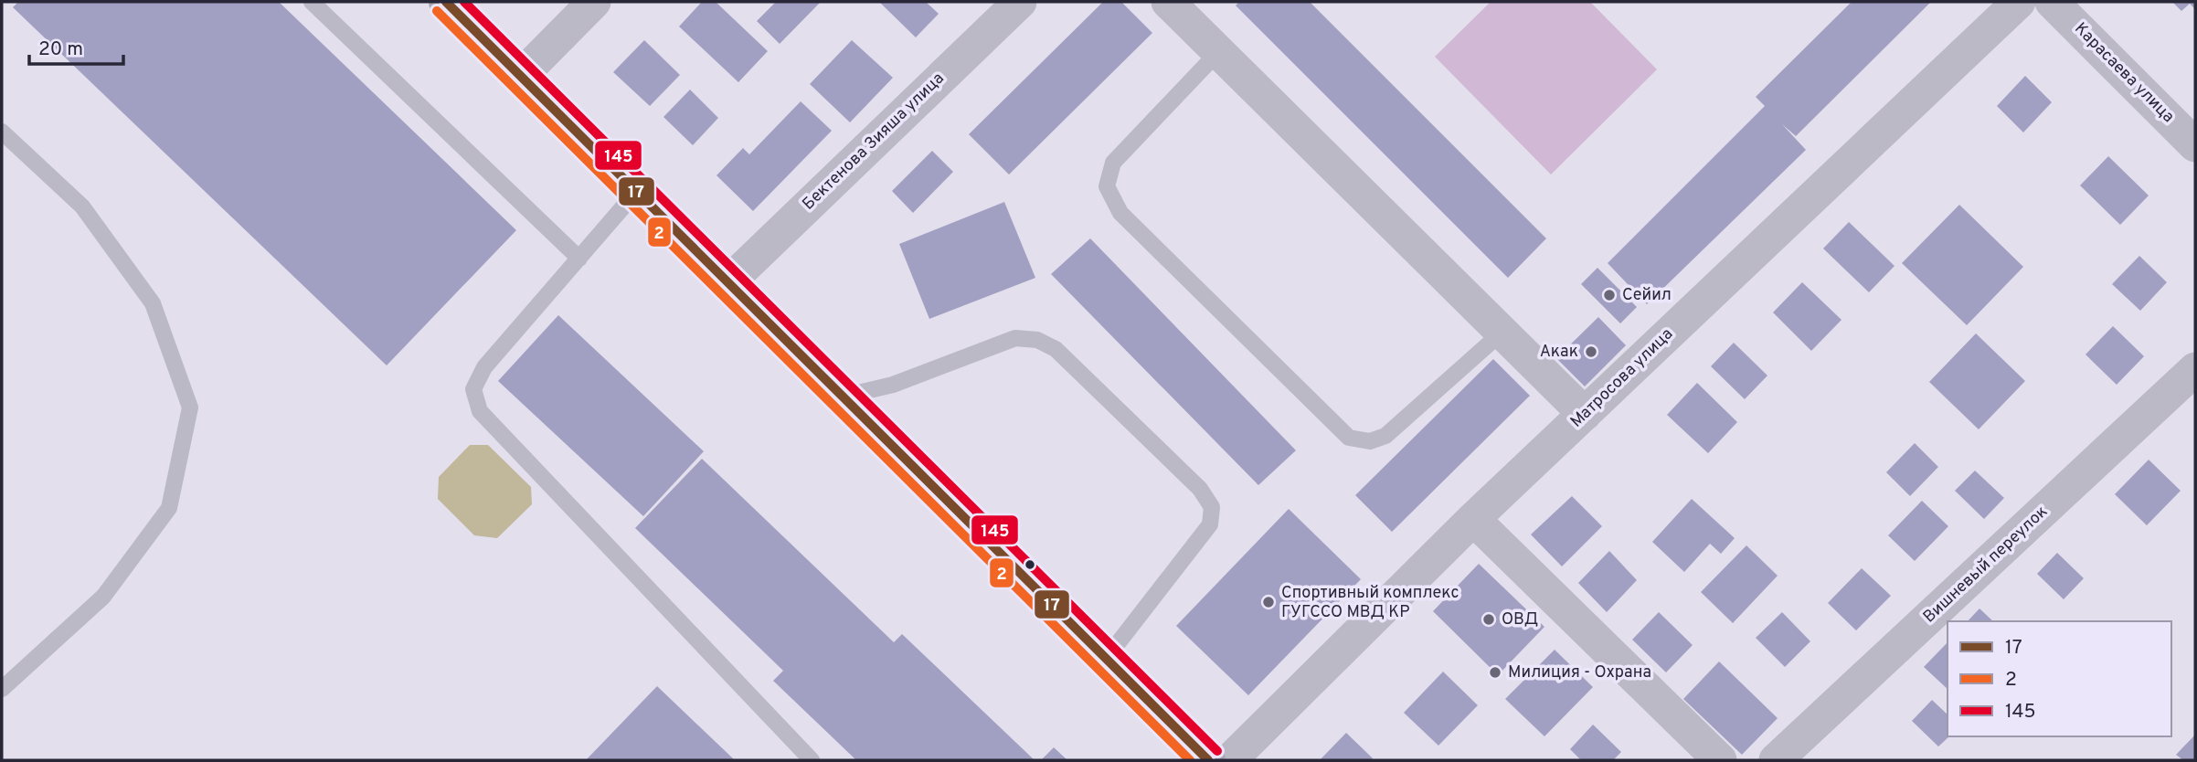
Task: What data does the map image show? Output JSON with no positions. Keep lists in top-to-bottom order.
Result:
{
  "streets": {
    "street": [
      "Карасаева улица",
      "Бектенова Зияша улица",
      "Матросова улица",
      "Вишневый переулок"
    ]
  },
  "places": [
    "Сейил",
    "Акак",
    "Спортивный комплекс ГУГССО МВД КР",
    "ОВД",
    "Милиция - Охрана"
  ],
  "lines": ["transit line 17", "transit line 145", "transit line 2"],
  "legend": ["17", "2", "145"],
  "scale_bar": "20 m"
}
